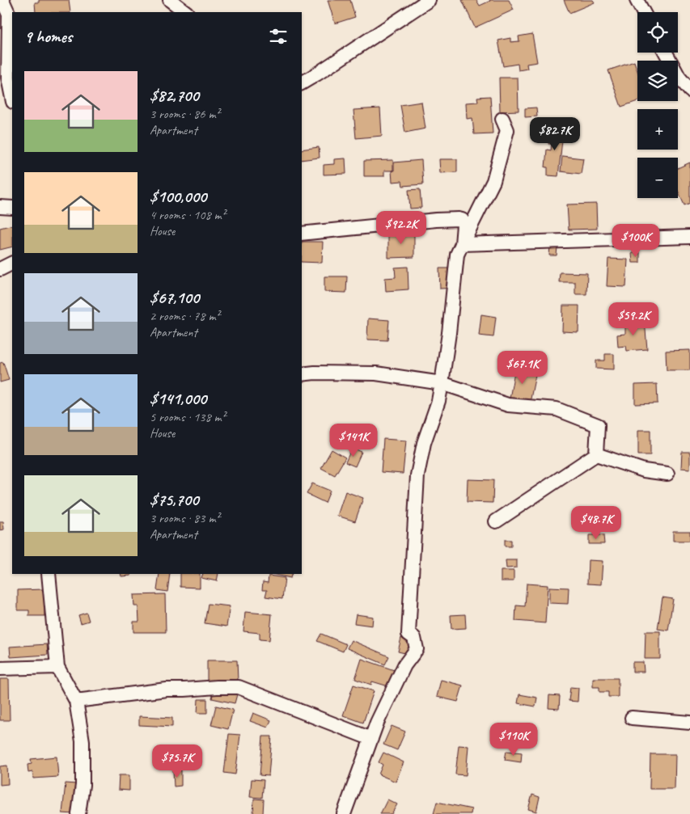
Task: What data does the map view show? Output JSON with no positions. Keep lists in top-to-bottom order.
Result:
{
  "page": {
    "map_buttons": ["+", "−"],
    "heading": "9 homes",
    "list": [
      {
        "name": "$82,700",
        "note": "3 rooms · 86 m² · Apartment"
      },
      {
        "name": "$100,000",
        "note": "4 rooms · 108 m² · House"
      },
      {
        "name": "$67,100",
        "note": "2 rooms · 78 m² · Apartment"
      },
      {
        "name": "$141,000",
        "note": "5 rooms · 138 m² · House"
      },
      {
        "name": "$75,700",
        "note": "3 rooms · 83 m² · Apartment"
      }
    ],
    "price": [
      "$82.7K",
      "$92.2K",
      "$100K",
      "$59.2K",
      "$67.1K",
      "$141K",
      "$48.7K",
      "$110K",
      "$75.7K"
    ]
  }
}
